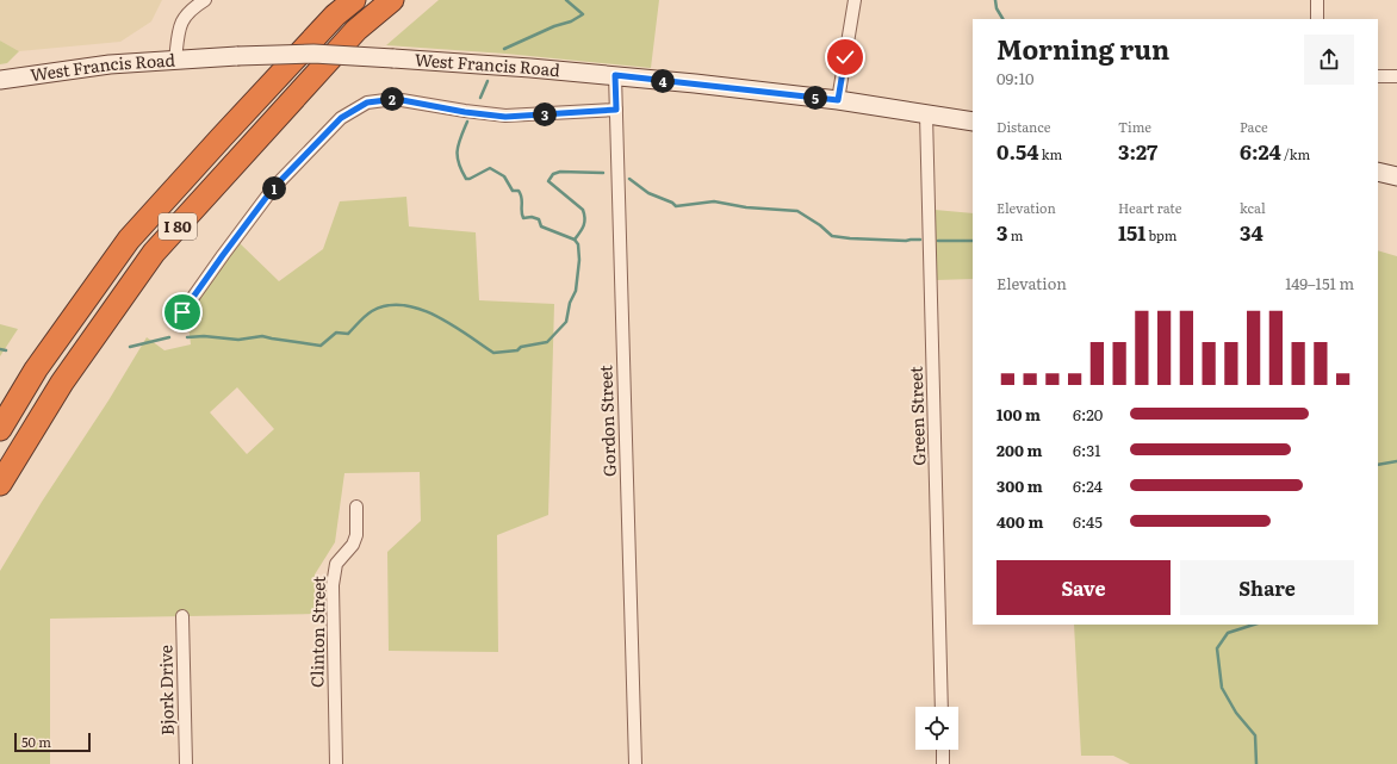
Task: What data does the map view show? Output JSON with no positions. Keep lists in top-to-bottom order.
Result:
{
  "streets": {
    "highway": ["I 80"],
    "street": [
      "West Francis Road",
      "Green Street",
      "Gordon Street",
      "Clinton Street",
      "Bjork Drive"
    ]
  },
  "crossings": [
    ["West Francis Road", "Green Street"],
    ["West Francis Road", "Gordon Street"]
  ],
  "scale_bar": "50 m",
  "page": {
    "heading": ["Morning run", "09:10"],
    "pins": [
      "4",
      "5",
      "2",
      "3",
      "1"
    ],
    "stats": [
      ["Distance", "0.54 km"],
      ["Time", "3:27"],
      ["Pace", "6:24 /km"],
      ["Elevation", "3 m"],
      ["Heart rate", "151 bpm"],
      ["kcal", "34"]
    ],
    "chart": ["Elevation", "149–151 m"],
    "list": [
      {
        "name": "100 m",
        "note": "6:20"
      },
      {
        "name": "200 m",
        "note": "6:31"
      },
      {
        "name": "300 m",
        "note": "6:24"
      },
      {
        "name": "400 m",
        "note": "6:45"
      }
    ],
    "buttons": ["Save", "Share"],
    "scale": "50 m"
  }
}
